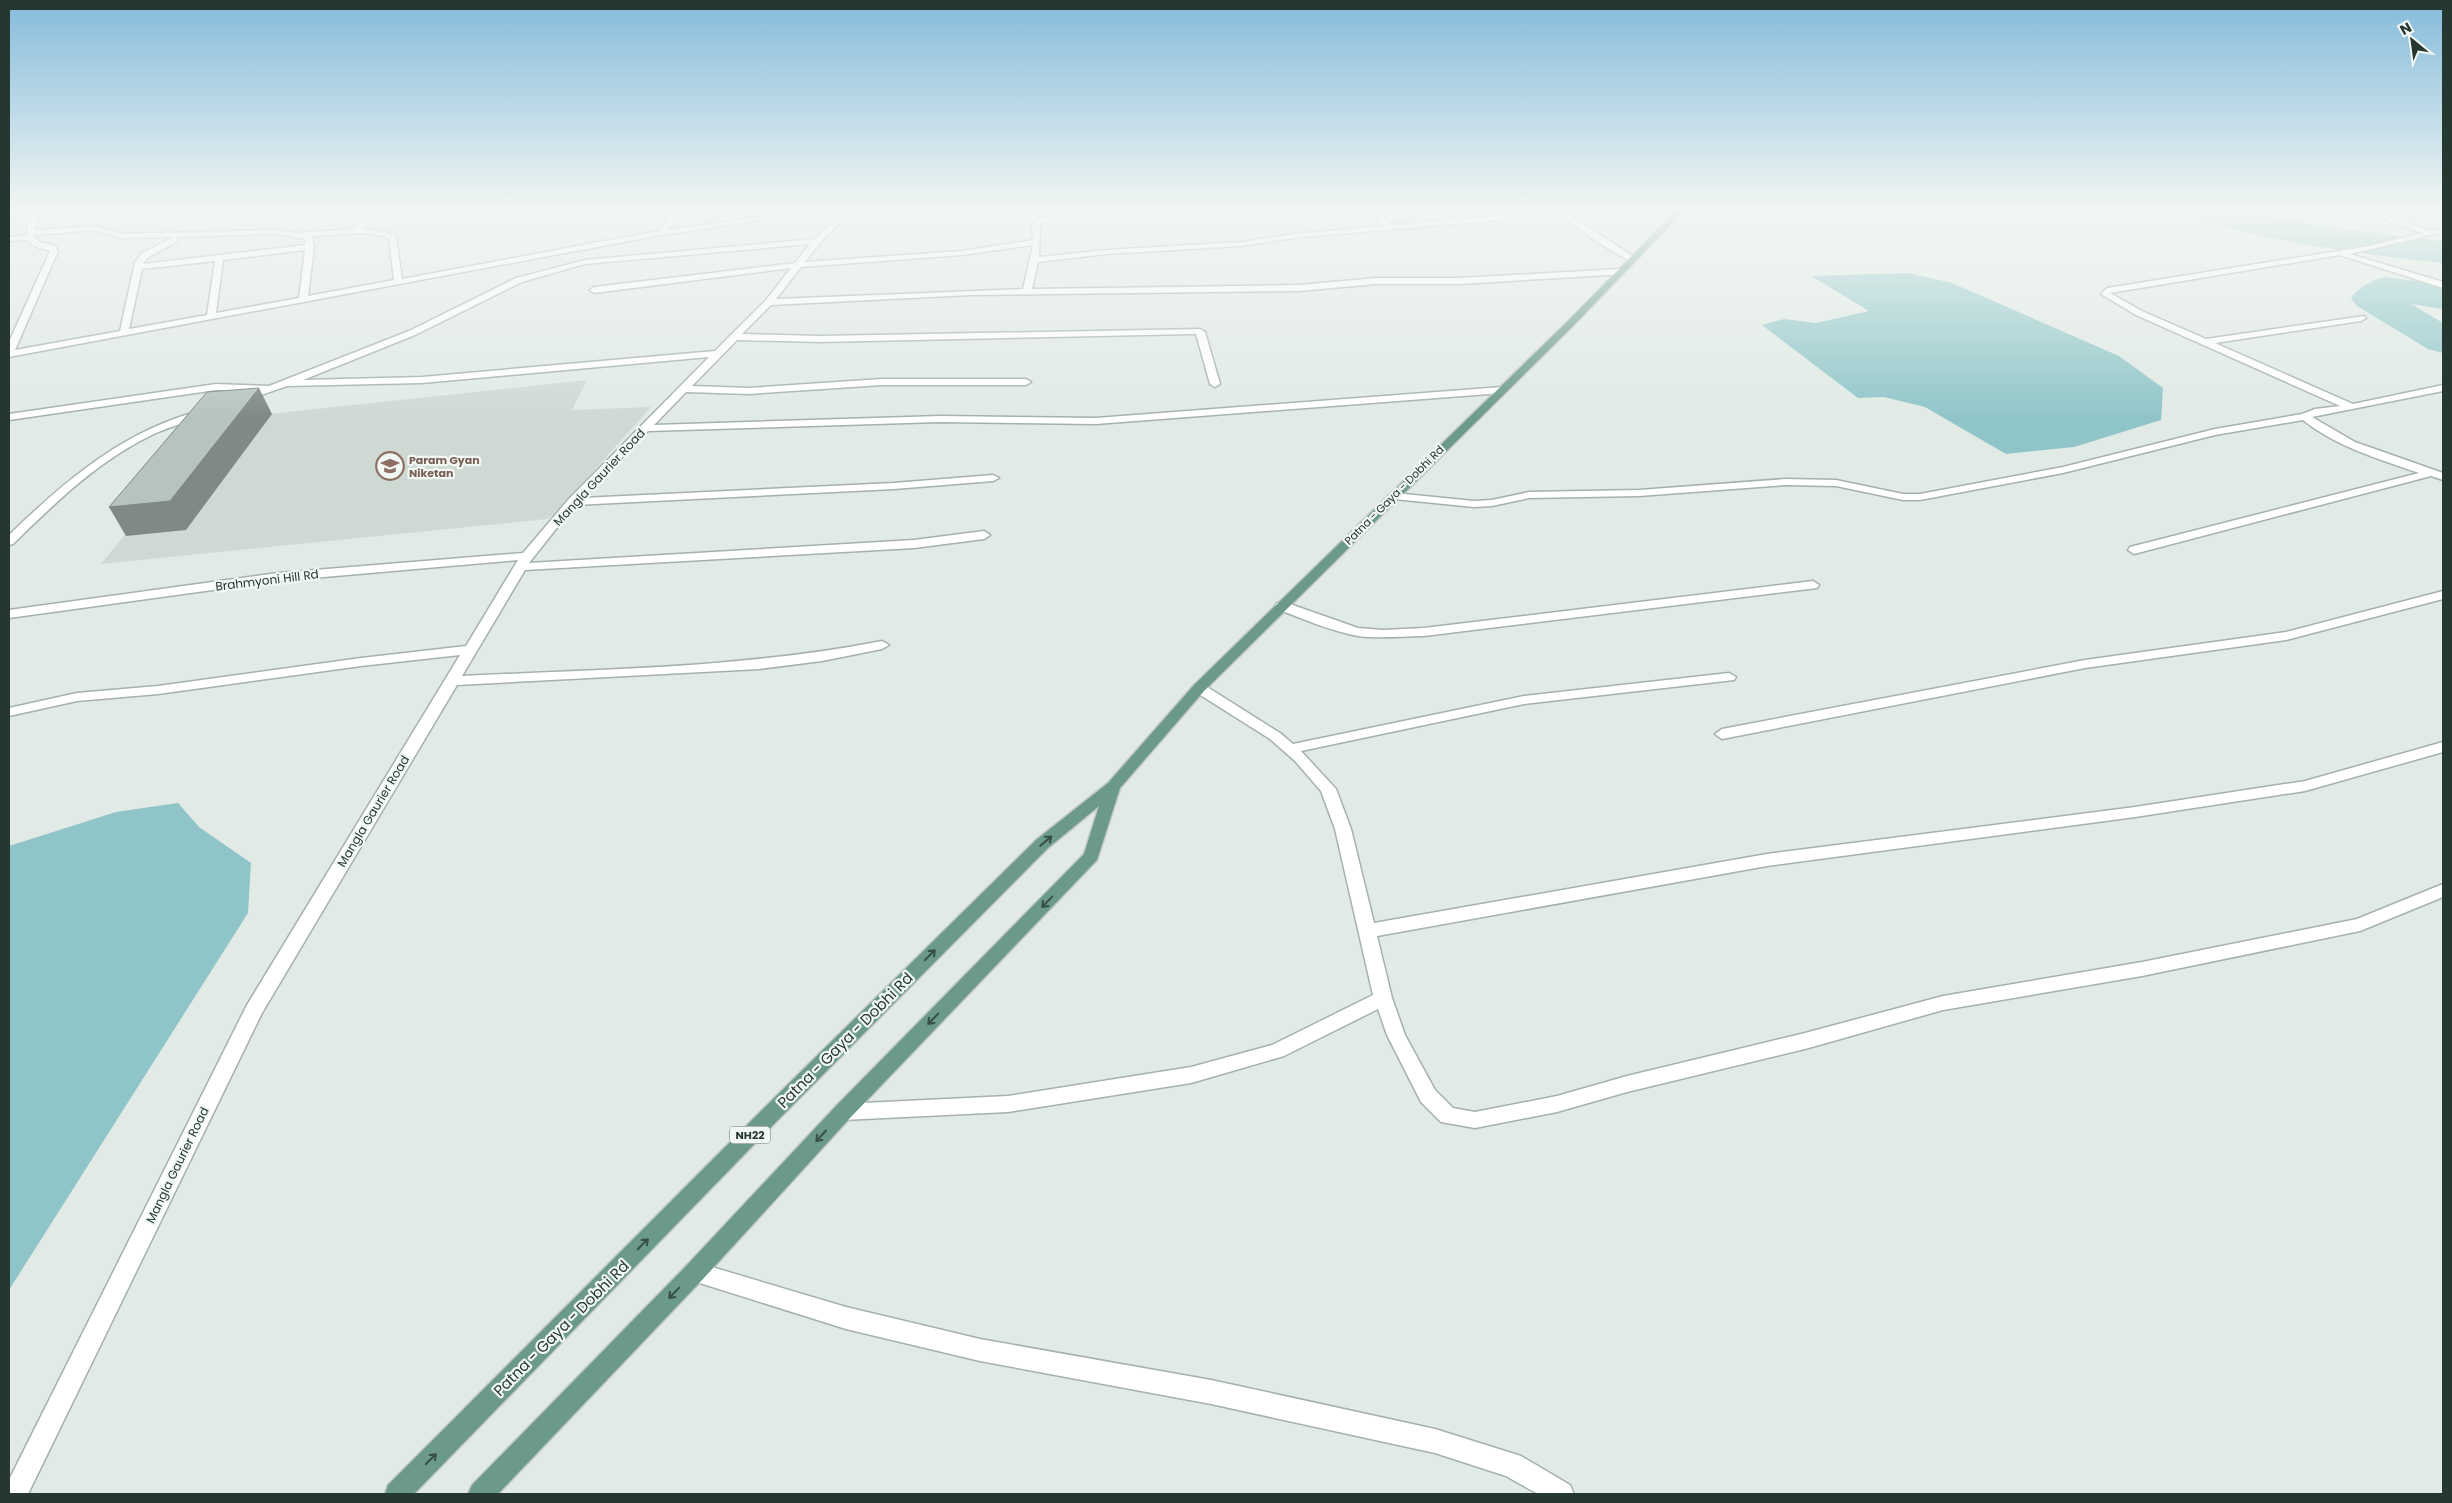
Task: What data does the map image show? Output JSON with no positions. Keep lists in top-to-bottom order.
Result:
{
  "streets": {
    "main road": ["Patna - Gaya - Dobhi Rd", "NH22"],
    "street": ["Mangla Gaurier Road", "Brahmyoni Hill Rd"]
  },
  "crossings": [
    ["Mangla Gaurier Road", "Brahmyoni Hill Rd"]
  ],
  "places": {
    "school or university": ["Param Gyan Niketan"]
  },
  "north": "top left"
}
